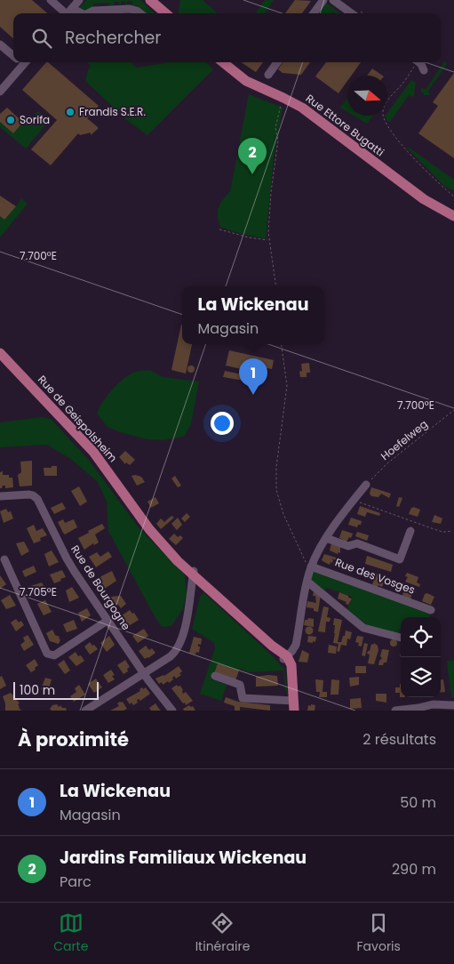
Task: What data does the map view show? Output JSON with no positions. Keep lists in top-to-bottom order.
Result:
{
  "streets": {
    "main road": ["Rue Ettore Bugatti", "Rue de Geispolsheim"],
    "street": ["Rue des Vosges", "Rue de Bourgogne"],
    "path": ["Hoefelweg"]
  },
  "places": ["Frandis S.E.R.", "Sorifa"],
  "scale_bar": "100 m",
  "north": "right",
  "page": {
    "search": "Rechercher",
    "pins": ["2", "1"],
    "popup": ["La Wickenau", "Magasin"],
    "scale": "100 m",
    "heading": ["À proximité", "2 résultats"],
    "list": [
      {
        "mark": "1",
        "name": "La Wickenau",
        "note": "Magasin",
        "value": "50 m"
      },
      {
        "mark": "2",
        "name": "Jardins Familiaux Wickenau",
        "note": "Parc",
        "value": "290 m"
      }
    ],
    "nav": ["Carte", "Itinéraire", "Favoris"]
  },
  "coordinates": ["7.700°E", "7.705°E"]
}
